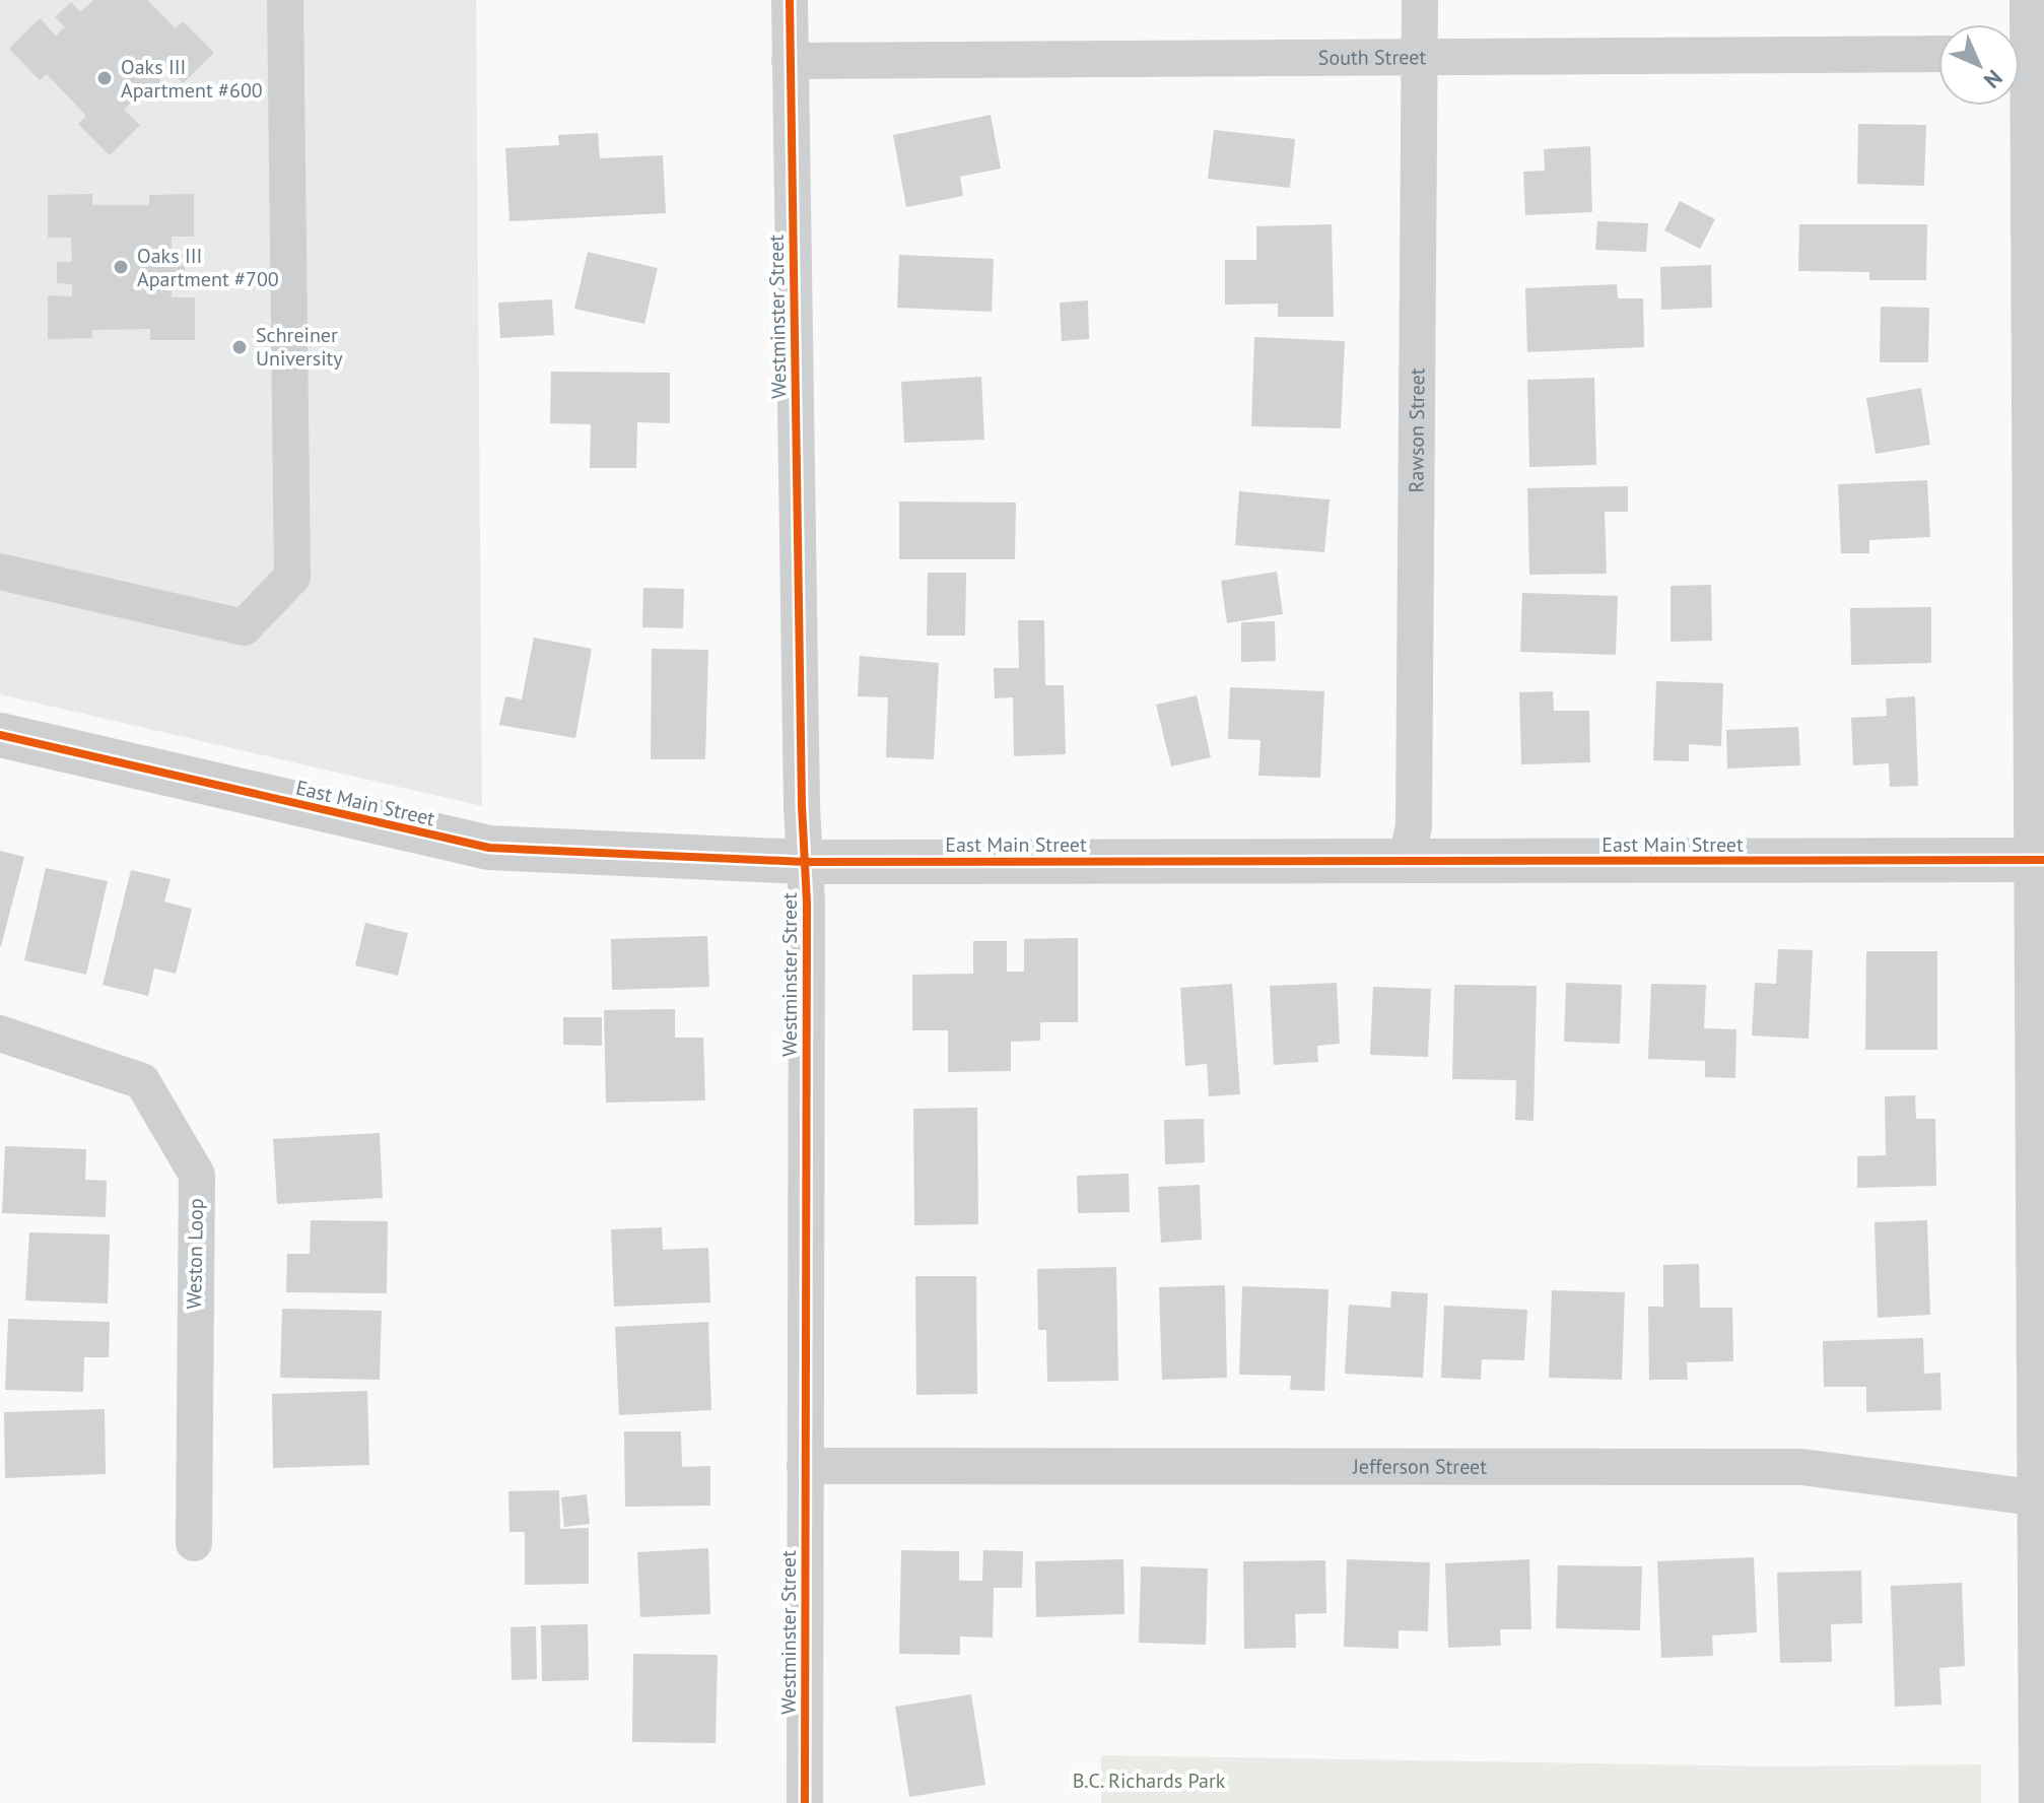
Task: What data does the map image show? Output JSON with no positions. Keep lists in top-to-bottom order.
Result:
{
  "streets": {
    "street": [
      "South Street",
      "Westminster Street",
      "Rawson Street",
      "East Main Street",
      "Weston Loop",
      "Jefferson Street"
    ]
  },
  "crossings": [
    ["South Street", "Westminster Street"],
    ["South Street", "Rawson Street"],
    ["Westminster Street", "East Main Street"],
    ["Westminster Street", "Jefferson Street"],
    ["Rawson Street", "East Main Street"]
  ],
  "parks": ["B.C. Richards Park"],
  "places": ["Oaks III Apartment #600", "Oaks III Apartment #700", "Schreiner University"],
  "north": "bottom right"
}
